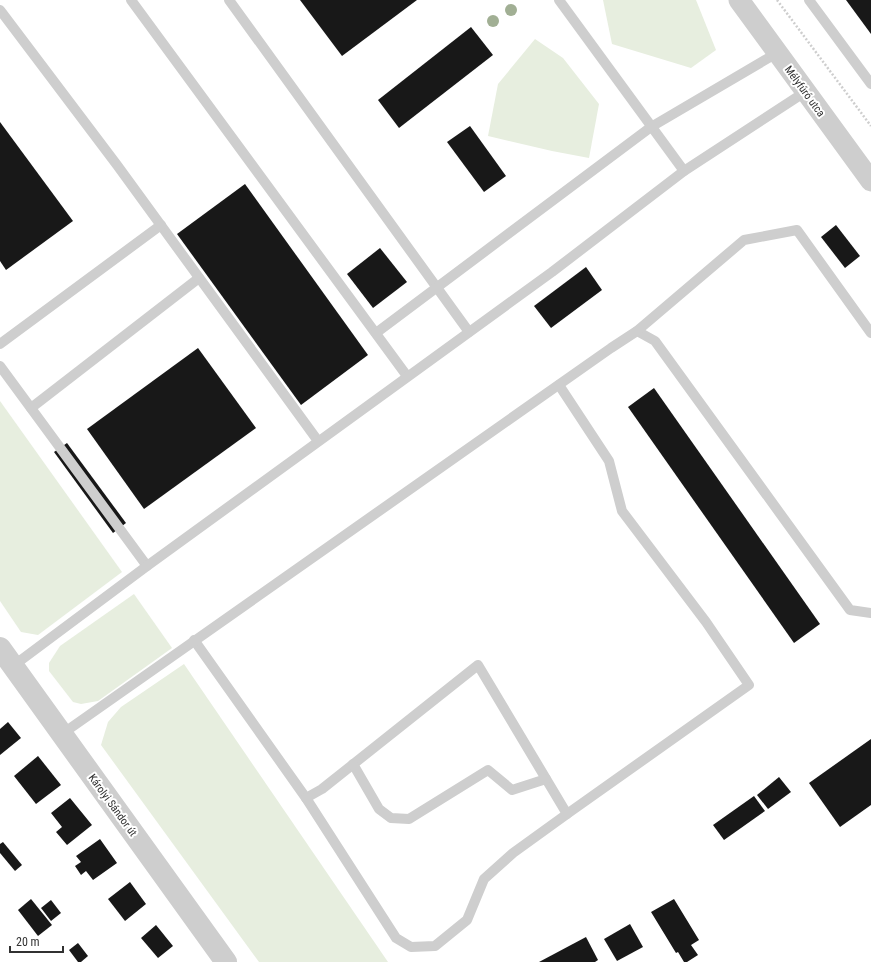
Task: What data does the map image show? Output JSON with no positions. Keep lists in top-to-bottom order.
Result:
{
  "streets": {
    "street": ["Mélyfúró utca", "Károlyi Sándor út"]
  },
  "scale_bar": "20 m"
}
